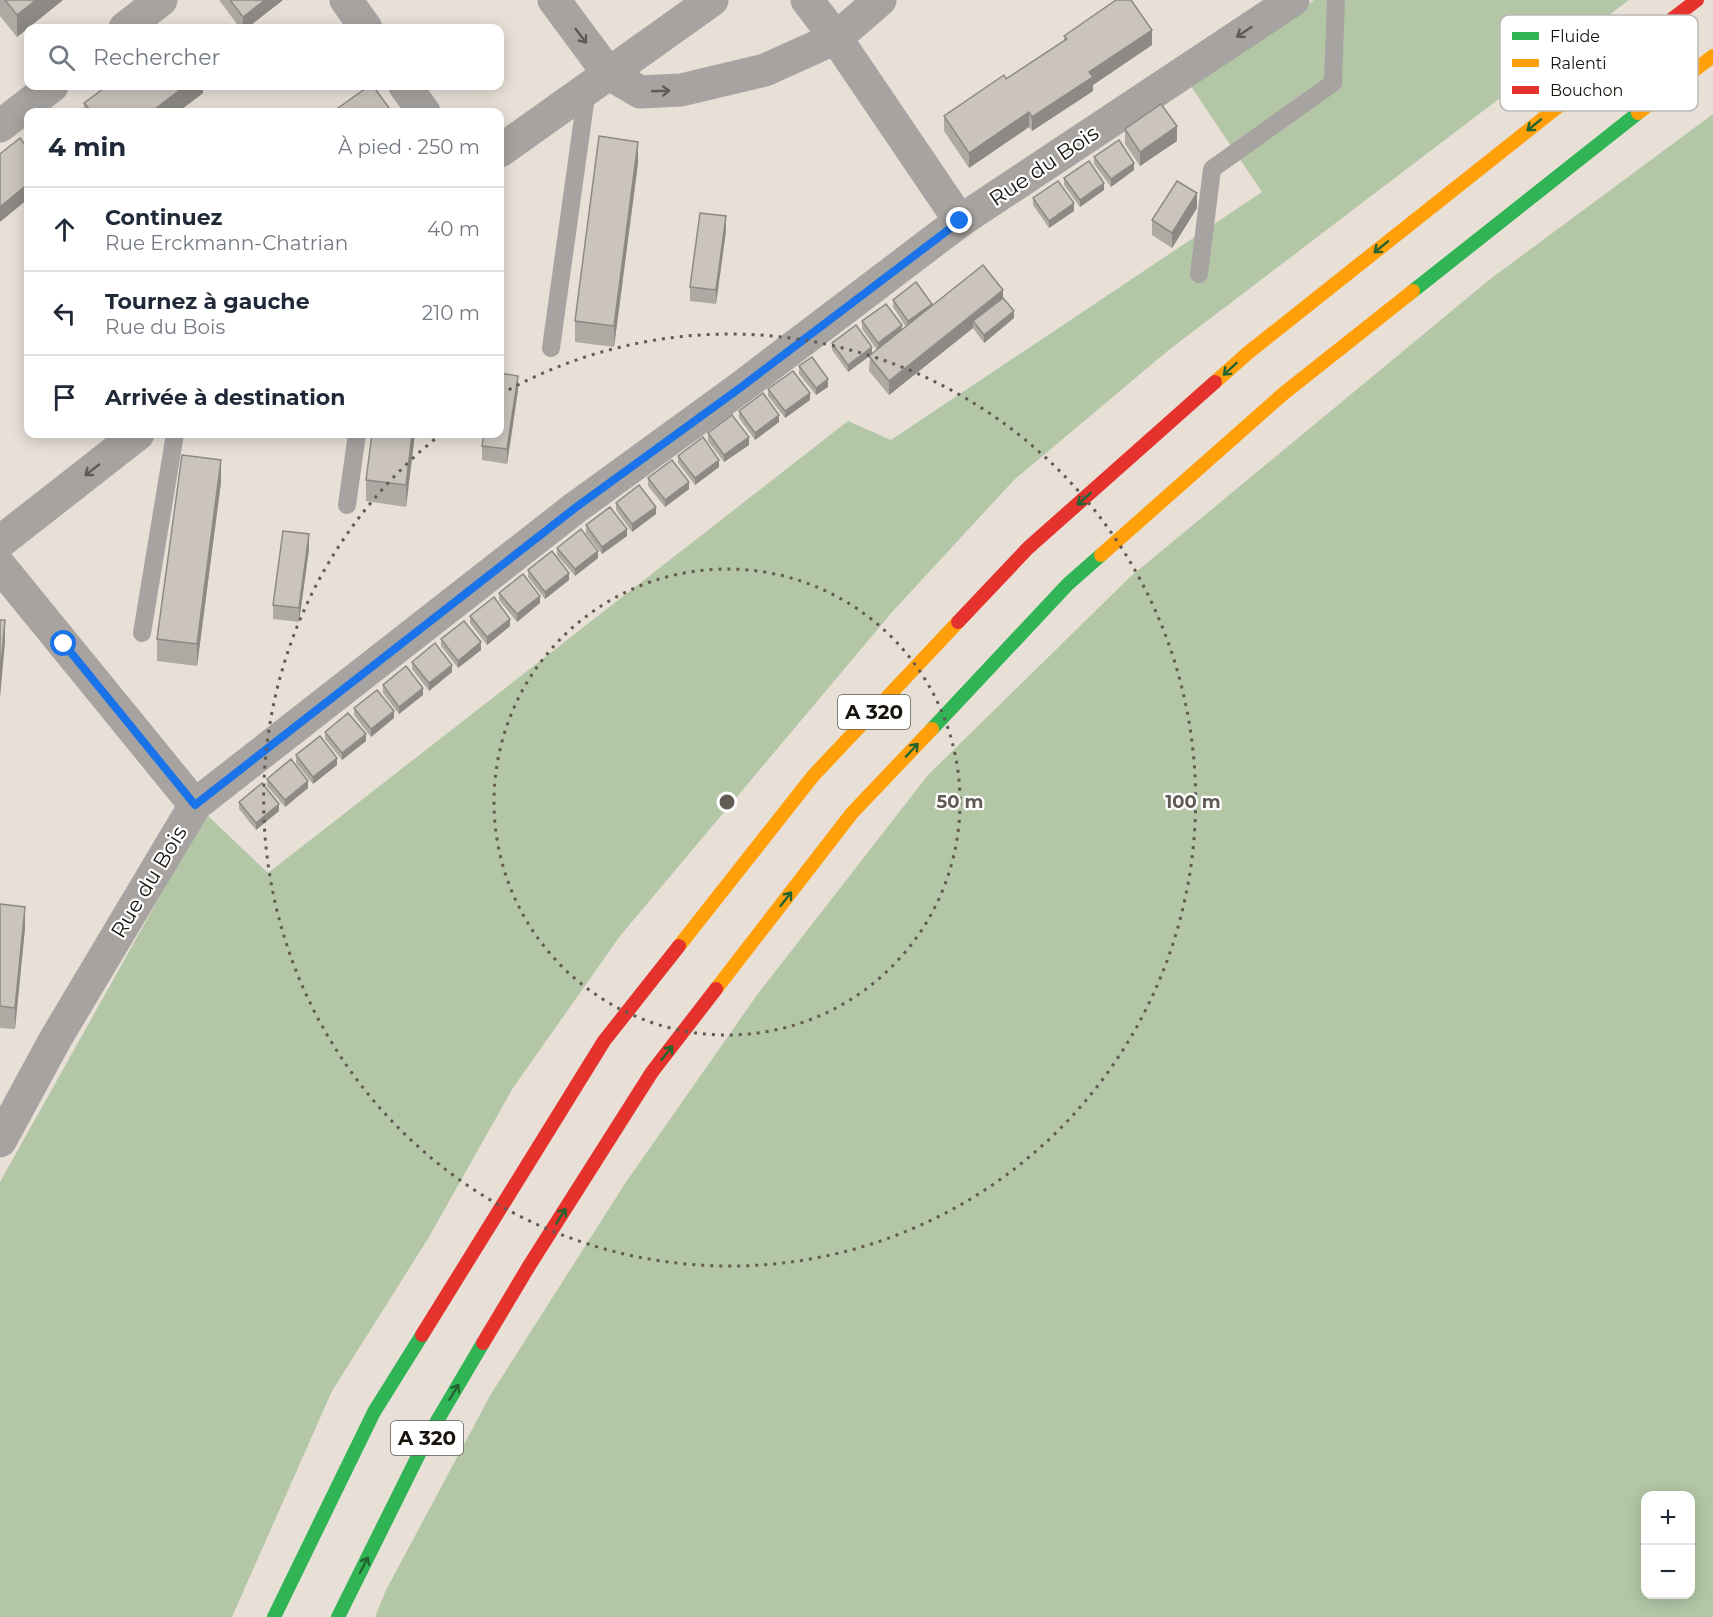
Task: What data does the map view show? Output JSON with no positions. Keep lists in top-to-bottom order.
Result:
{
  "streets": {
    "highway": ["A 320"],
    "street": ["Rue du Bois"]
  },
  "legend": ["Fluide", "Ralenti", "Bouchon"],
  "page": {
    "search": "Rechercher",
    "heading": ["4 min", "À pied · 250 m"],
    "list": [
      ["Continuez", "Rue Erckmann-Chatrian", "40 m"],
      ["Tournez à gauche", "Rue du Bois", "210 m"],
      "Arrivée à destination"
    ],
    "map_buttons": ["+", "−"]
  },
  "rings": ["50 m", "100 m"]
}
